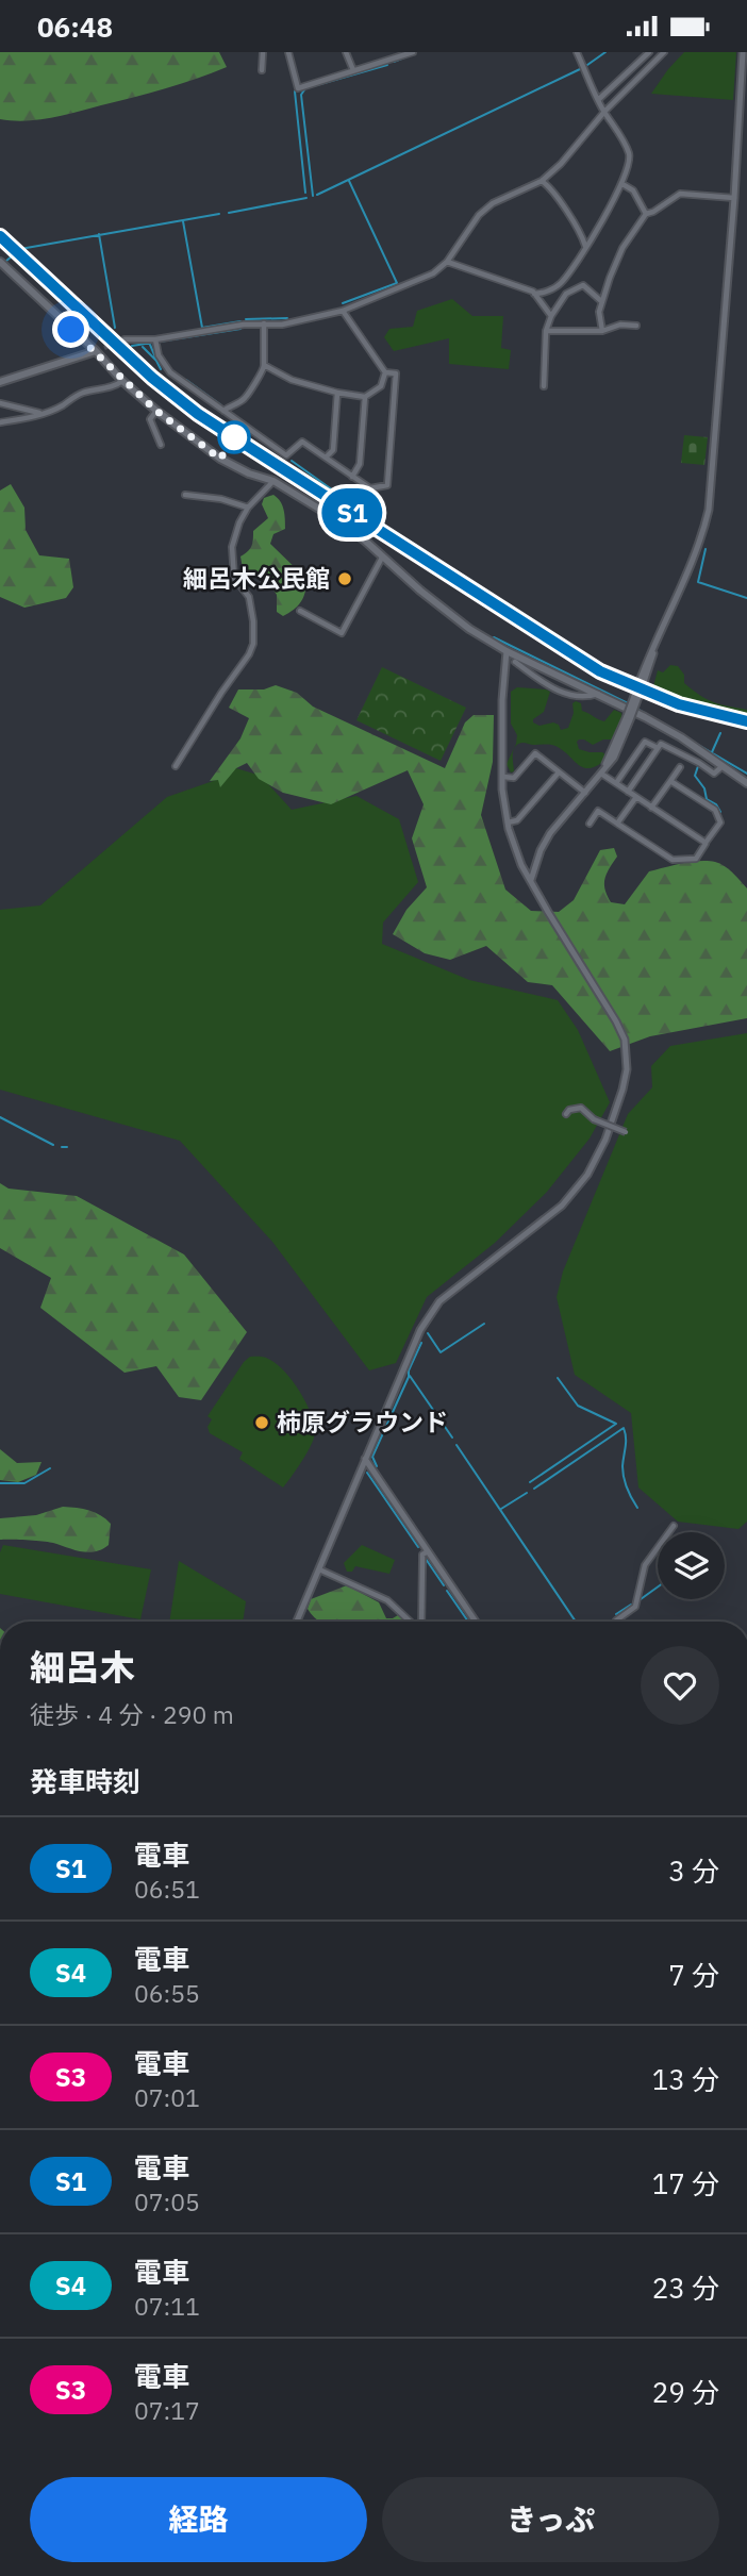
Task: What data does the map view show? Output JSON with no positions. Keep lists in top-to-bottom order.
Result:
{
  "places": ["細呂木公民館", "柿原グラウンド"],
  "page": {
    "status": "06:48",
    "on_map": "S1",
    "heading": [
      ["細呂木", "徒歩 · 4 分 · 290 m"],
      "発車時刻"
    ],
    "list": [
      {
        "mark": "S1",
        "name": "電車",
        "note": "06:51",
        "value": "3 分"
      },
      {
        "mark": "S4",
        "name": "電車",
        "note": "06:55",
        "value": "7 分"
      },
      {
        "mark": "S3",
        "name": "電車",
        "note": "07:01",
        "value": "13 分"
      },
      {
        "mark": "S1",
        "name": "電車",
        "note": "07:05",
        "value": "17 分"
      },
      {
        "mark": "S4",
        "name": "電車",
        "note": "07:11",
        "value": "23 分"
      },
      {
        "mark": "S3",
        "name": "電車",
        "note": "07:17",
        "value": "29 分"
      }
    ],
    "buttons": ["経路", "きっぷ"]
  }
}
